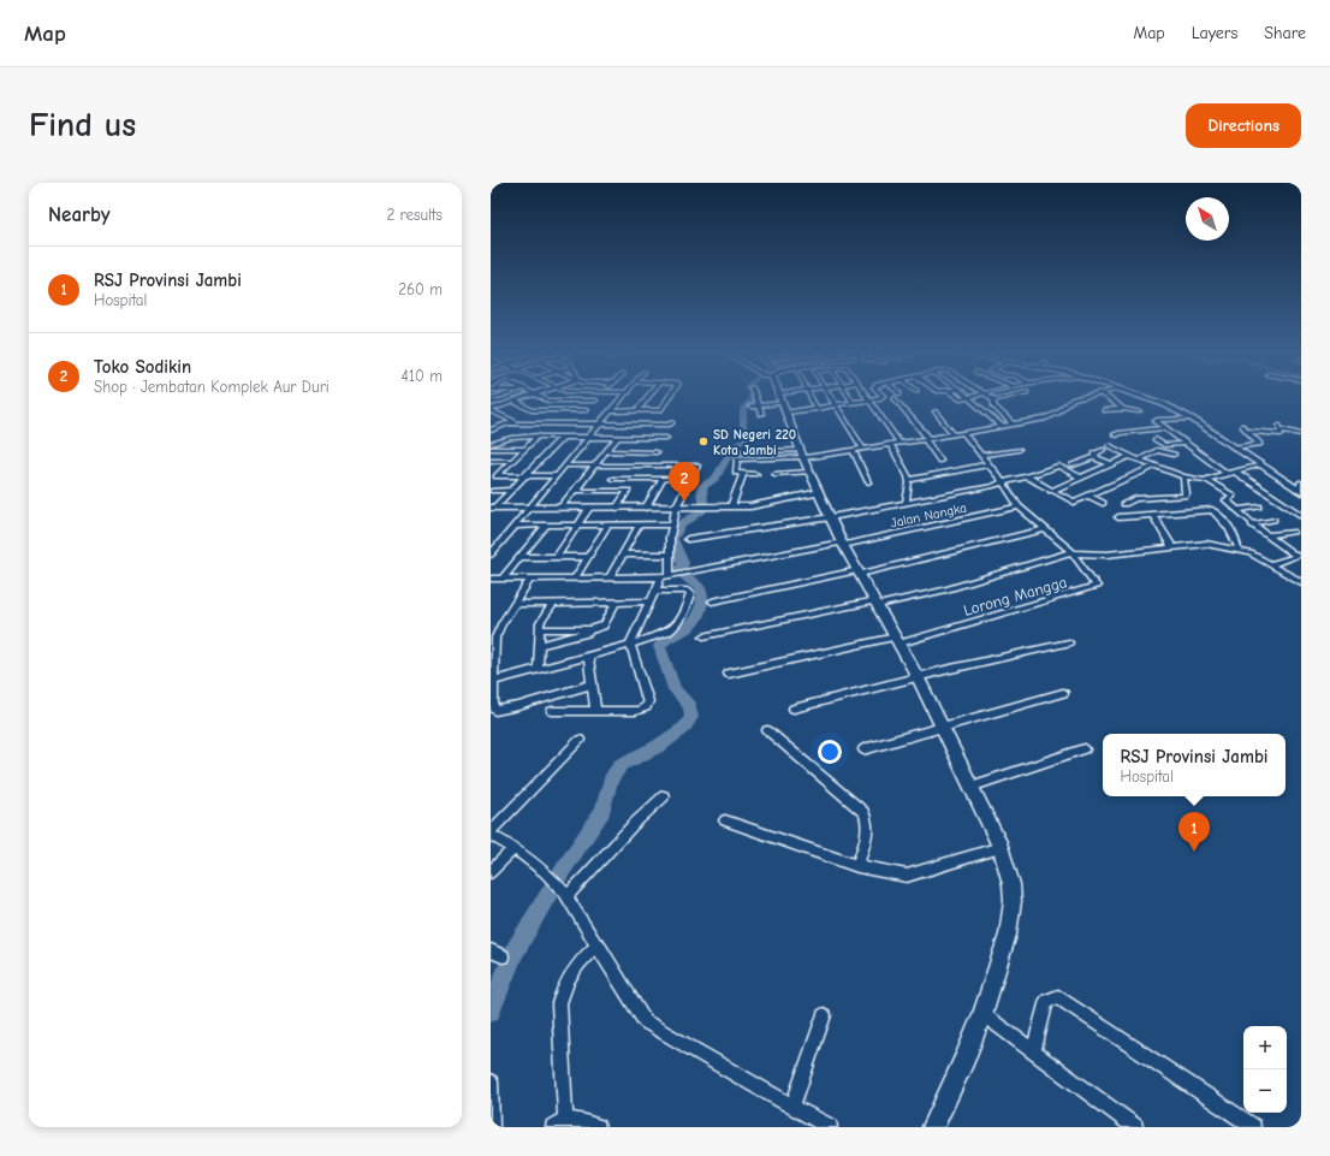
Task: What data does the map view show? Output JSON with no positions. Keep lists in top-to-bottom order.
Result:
{
  "streets": {
    "street": ["Jalan Nangka", "Lorong Mangga"]
  },
  "places": ["SD Negeri 220 Kota Jambi"],
  "north": "top left",
  "page": {
    "header": "Map",
    "nav": ["Map", "Layers", "Share"],
    "buttons": "Directions",
    "title": "Find us",
    "heading": ["Nearby", "2 results"],
    "list": [
      {
        "mark": "1",
        "name": "RSJ Provinsi Jambi",
        "note": "Hospital",
        "value": "260 m"
      },
      {
        "mark": "2",
        "name": "Toko Sodikin",
        "note": "Shop · Jembatan Komplek Aur Duri",
        "value": "410 m"
      }
    ],
    "pins": ["2", "1"],
    "popup": ["RSJ Provinsi Jambi", "Hospital"],
    "map_buttons": ["+", "−"]
  }
}
